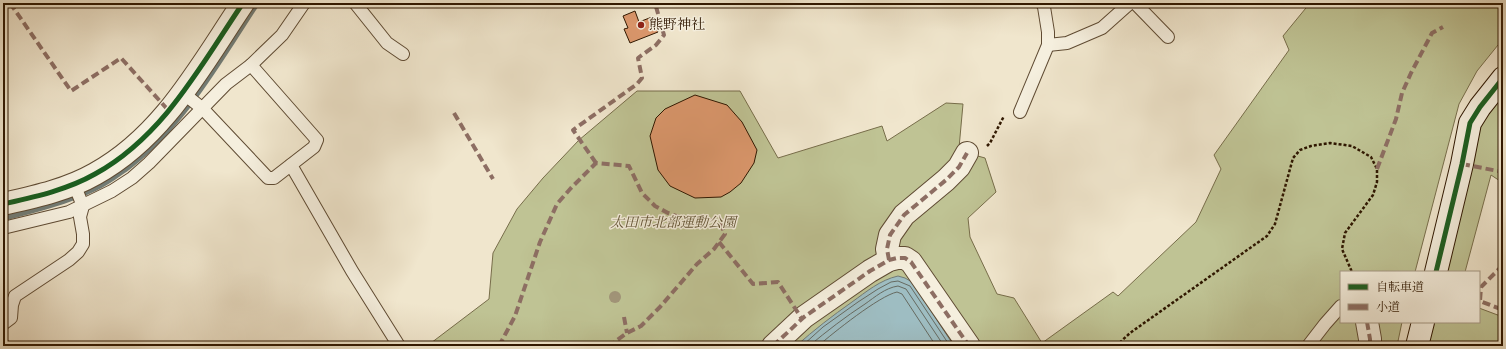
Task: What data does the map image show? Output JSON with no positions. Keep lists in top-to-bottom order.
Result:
{
  "parks": ["太田市北部運動公園"],
  "places": ["熊野神社"],
  "legend": ["自転車道", "小道"]
}
